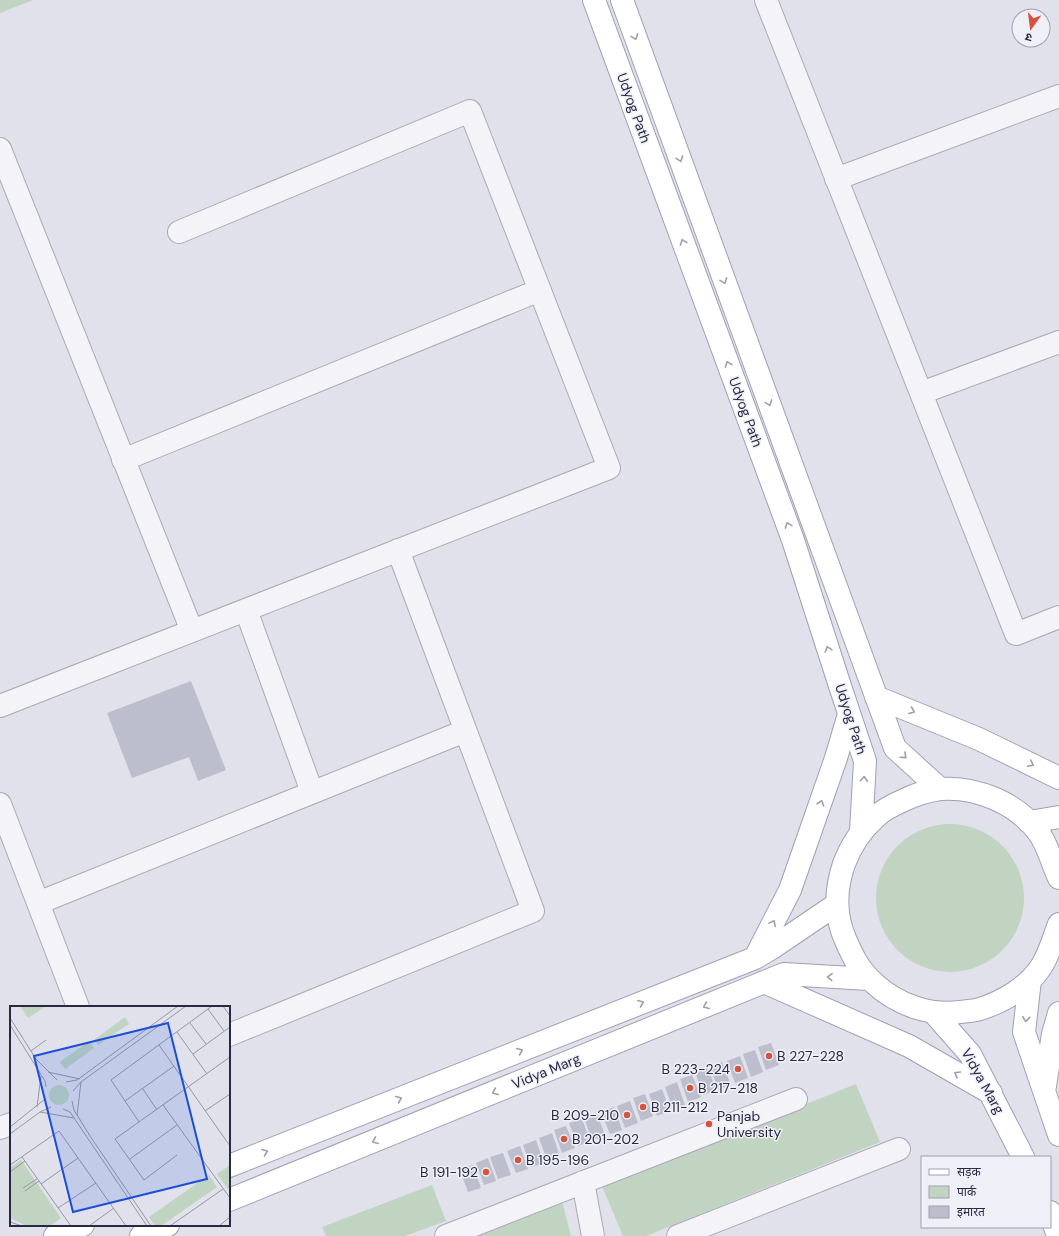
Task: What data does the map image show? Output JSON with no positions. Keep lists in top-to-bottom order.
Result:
{
  "streets": {
    "main road": ["Udyog Path", "Vidya Marg"]
  },
  "places": [
    "B 227-228",
    "B 223-224",
    "B 217-218",
    "B 211-212",
    "B 209-210",
    "Panjab University",
    "B 201-202",
    "B 195-196",
    "B 191-192"
  ],
  "legend": ["सड़क", "पार्क", "इमारत"],
  "north": "bottom"
}
